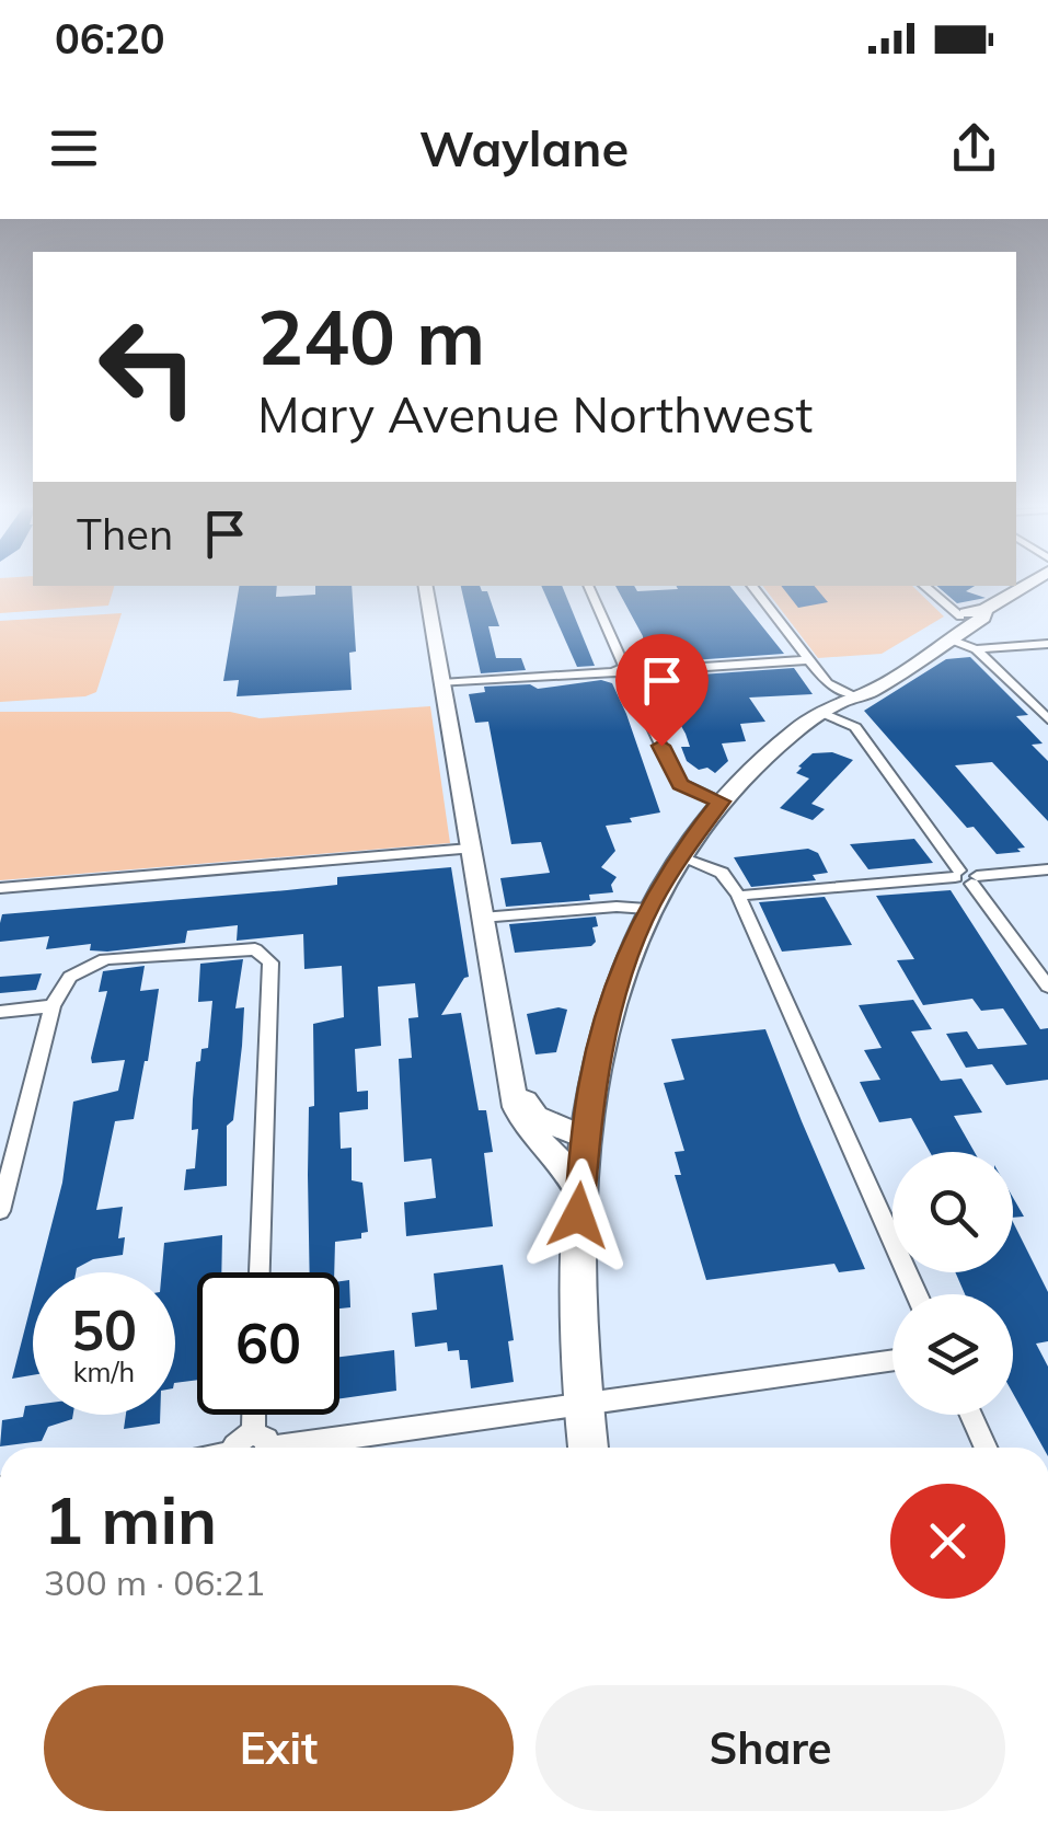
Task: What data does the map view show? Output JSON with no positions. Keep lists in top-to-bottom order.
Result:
{
  "page": {
    "status": "06:20",
    "header": "Waylane",
    "turn": ["240 m", "Mary Avenue Northwest"],
    "then": "Then",
    "speed": "50 km/h",
    "limit": "60",
    "heading": ["1 min", "300 m · 06:21"],
    "buttons": ["Exit", "Share"]
  }
}
